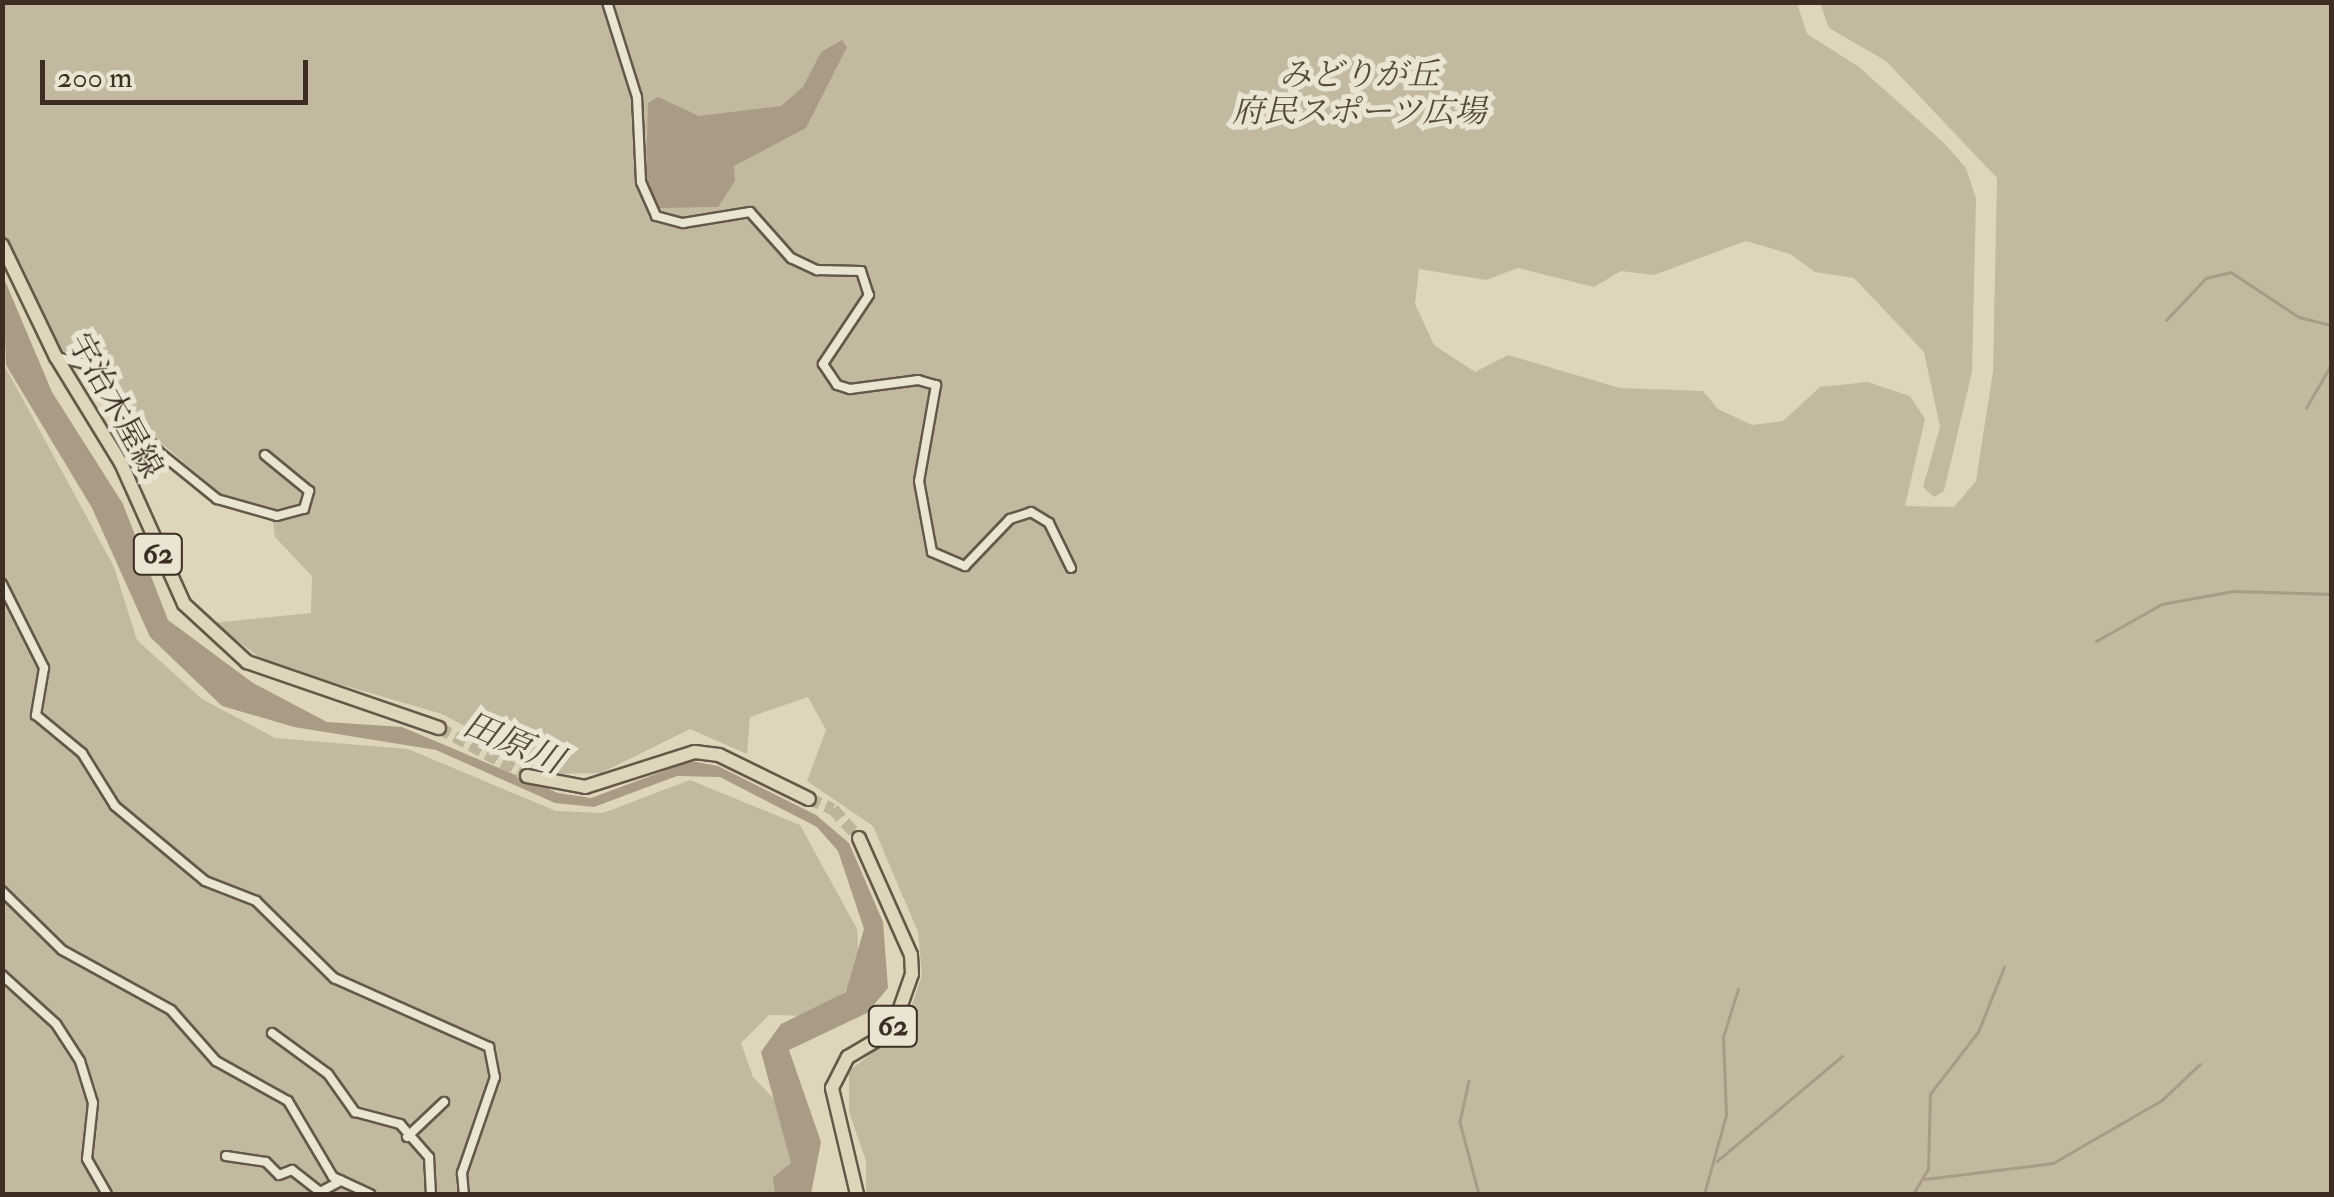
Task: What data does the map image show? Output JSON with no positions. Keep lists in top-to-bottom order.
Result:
{
  "streets": {
    "main road": ["宇治木屋線", "62"]
  },
  "water": ["田原川"],
  "parks": ["みどりが丘 府民スポーツ広場"],
  "scale_bar": "200 m"
}
